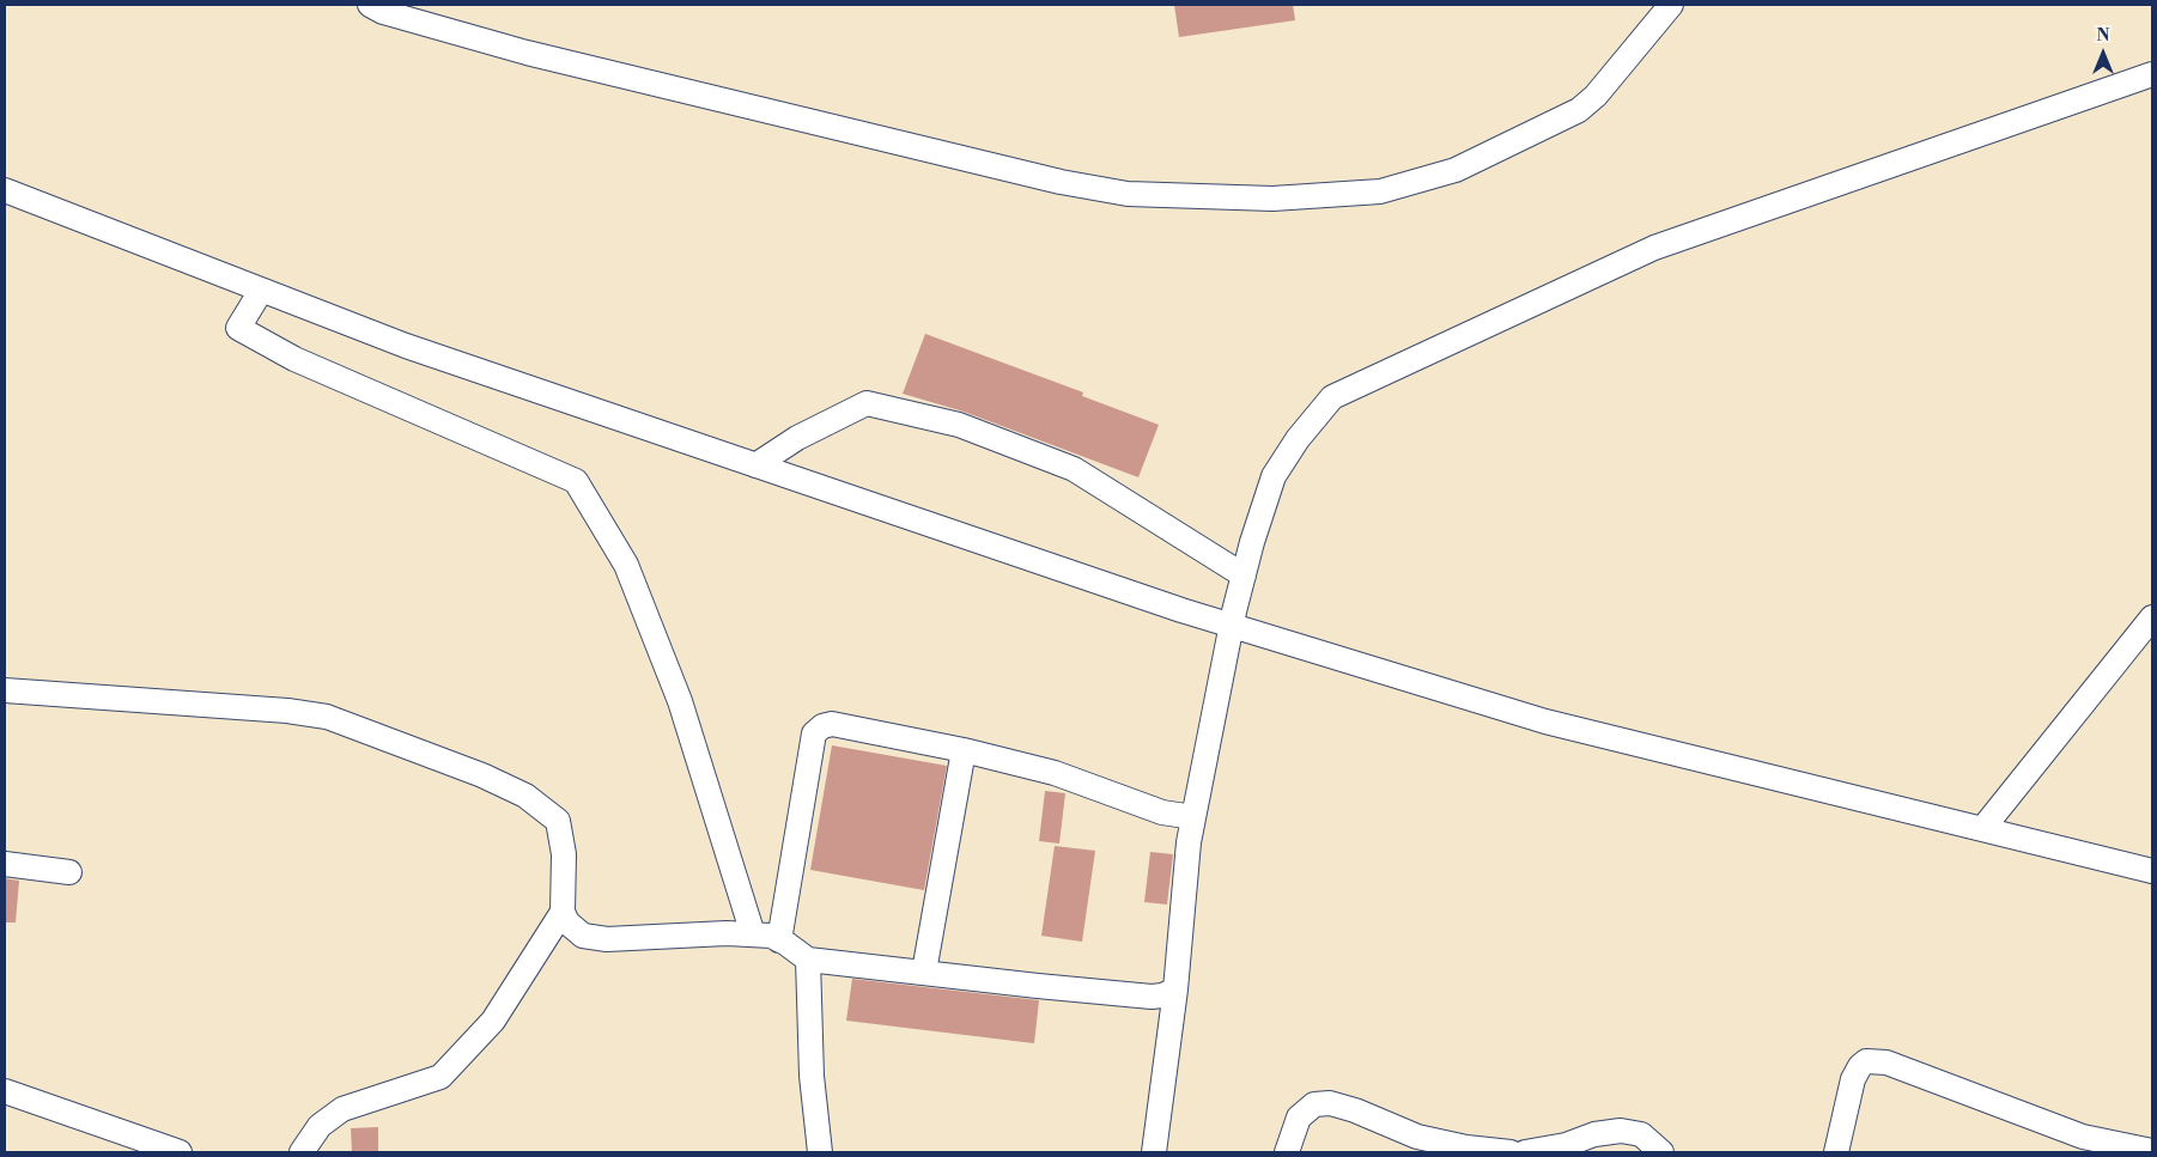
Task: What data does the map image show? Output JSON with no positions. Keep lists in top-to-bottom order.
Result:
{
  "north": "top"
}
